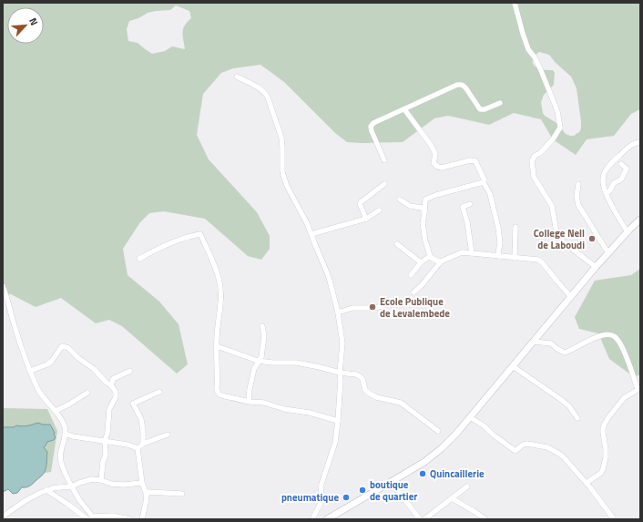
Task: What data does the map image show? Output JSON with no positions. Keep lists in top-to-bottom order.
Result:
{
  "places": [
    "College Nell de Laboudi",
    "Ecole Publique de Levalembede",
    "Quincaillerie",
    "boutique de quartier",
    "pneumatique"
  ],
  "north": "top right"
}
